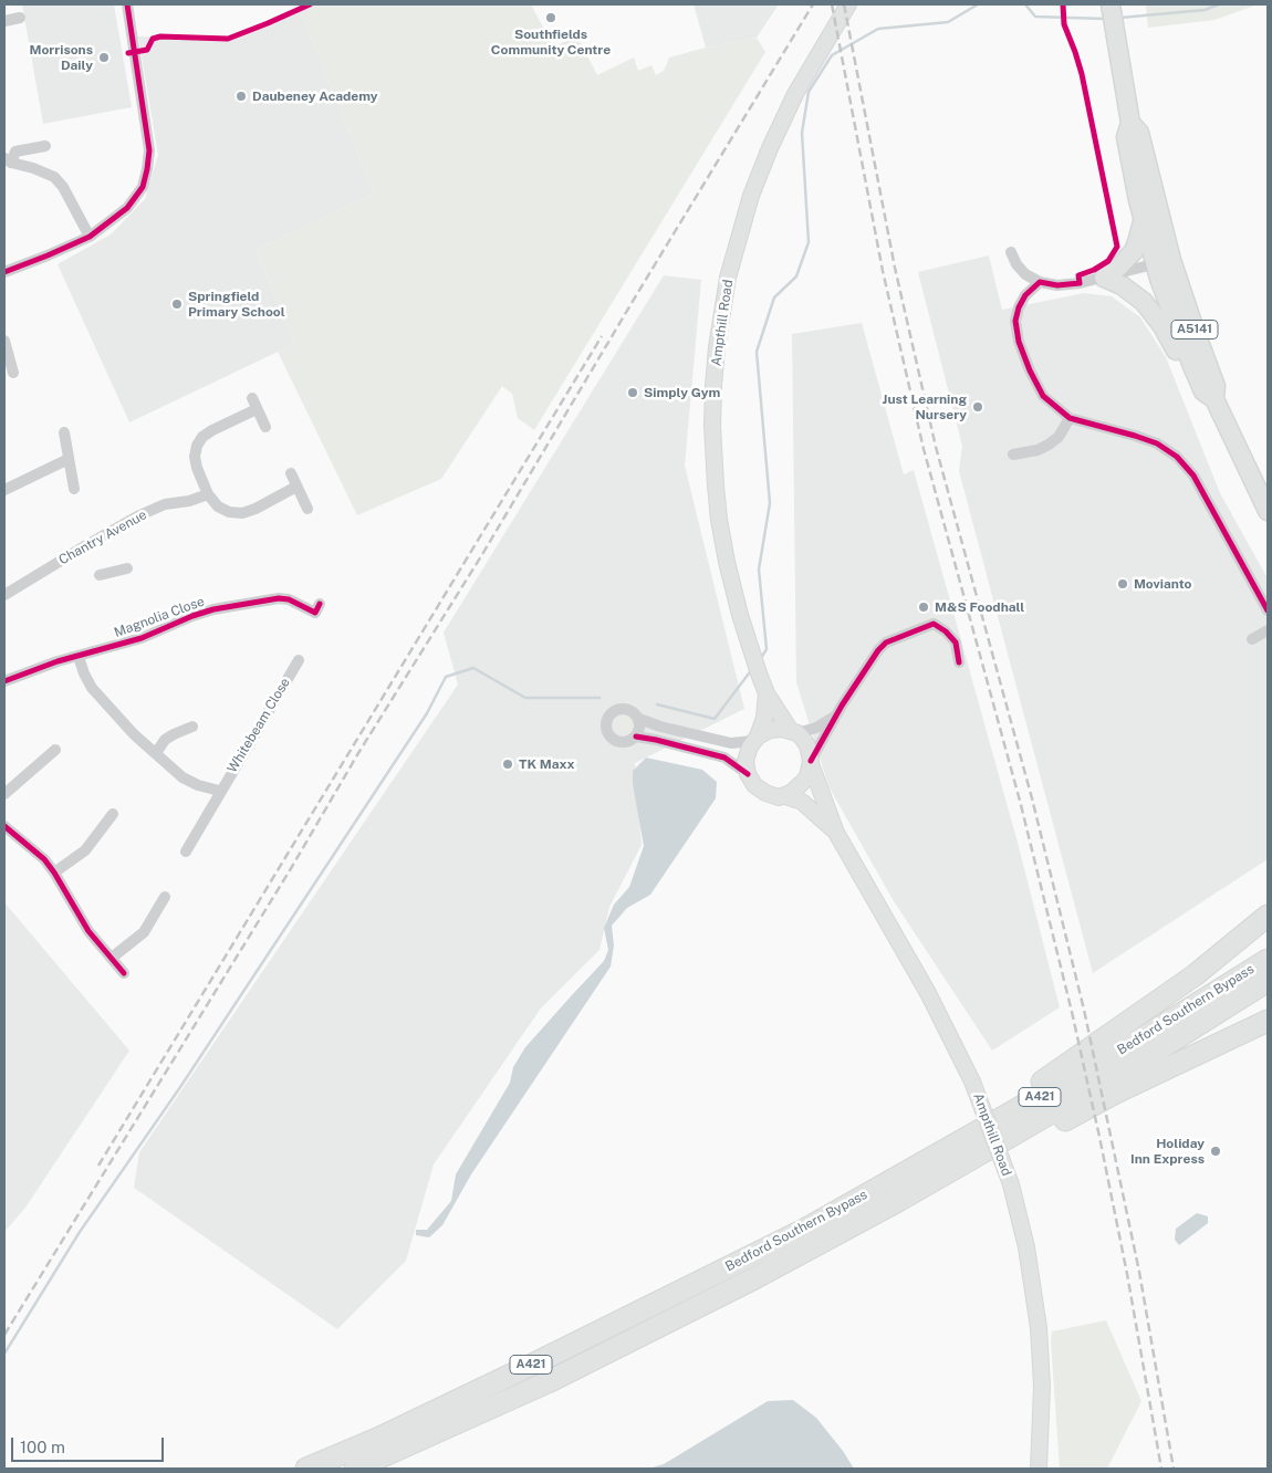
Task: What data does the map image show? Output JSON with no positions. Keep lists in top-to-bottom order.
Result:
{
  "streets": {
    "highway": ["Bedford Southern Bypass", "A421"],
    "main road": ["Ampthill Road", "A5141"],
    "street": ["Chantry Avenue", "Magnolia Close", "Whitebeam Close"]
  },
  "places": [
    "Southfields Community Centre",
    "Morrisons Daily",
    "Daubeney Academy",
    "Springfield Primary School",
    "Simply Gym",
    "Just Learning Nursery",
    "Movianto",
    "M&S Foodhall",
    "TK Maxx",
    "Holiday Inn Express"
  ],
  "scale_bar": "100 m"
}
